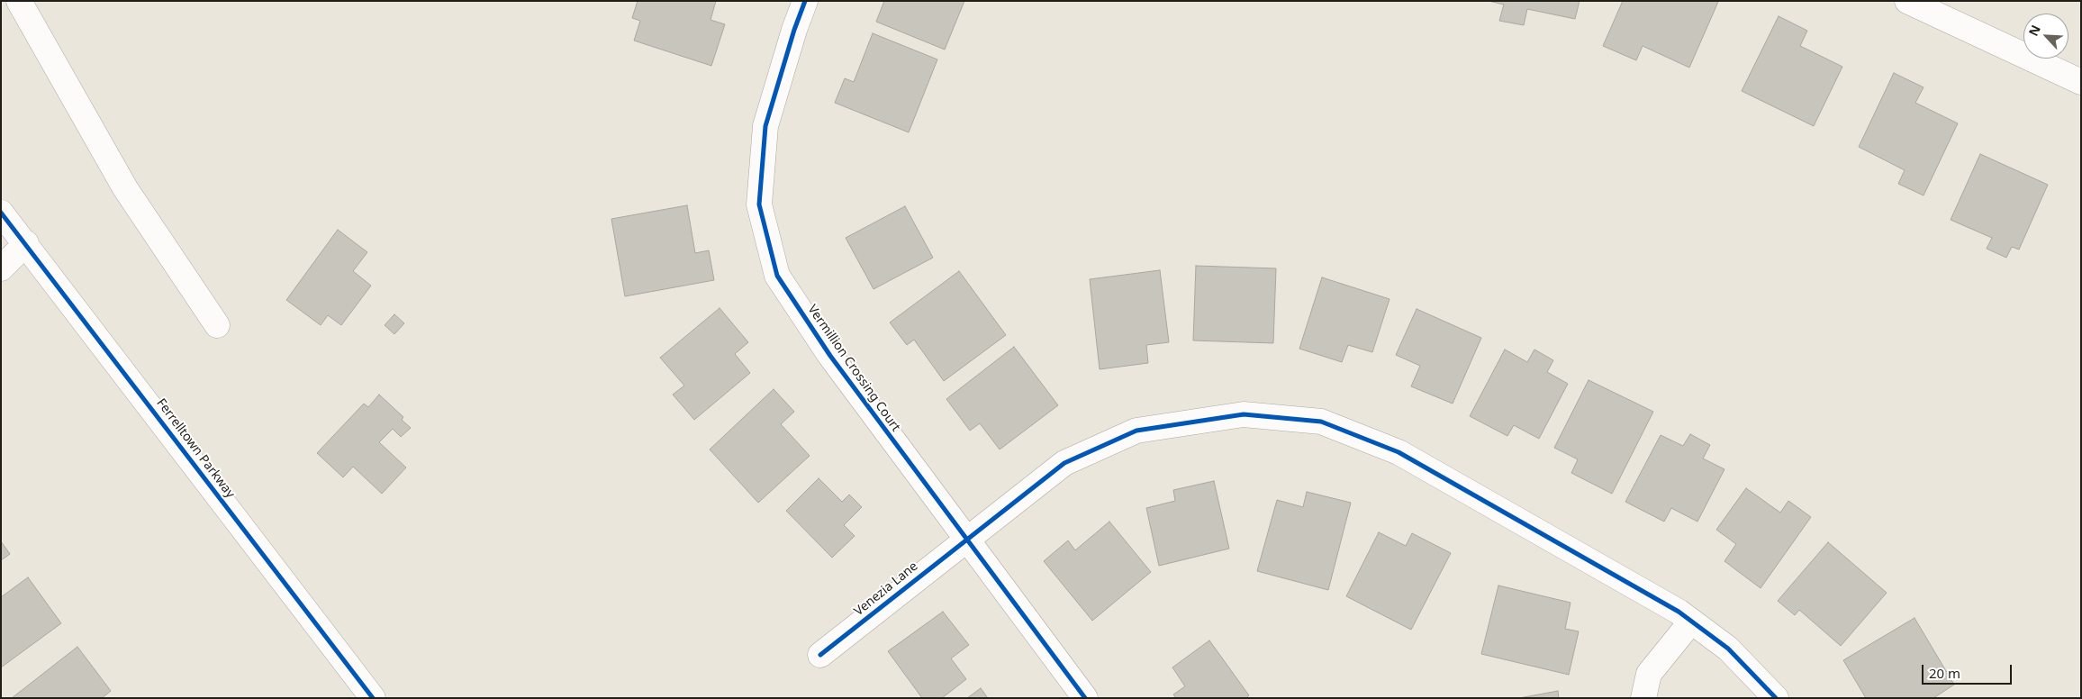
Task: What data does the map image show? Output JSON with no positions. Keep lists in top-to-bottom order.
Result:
{
  "streets": {
    "street": ["Vermillion Crossing Court", "Ferrelltown Parkway", "Venezia Lane"]
  },
  "crossings": [
    ["Vermillion Crossing Court", "Venezia Lane"]
  ],
  "scale_bar": "20 m",
  "north": "top left"
}
